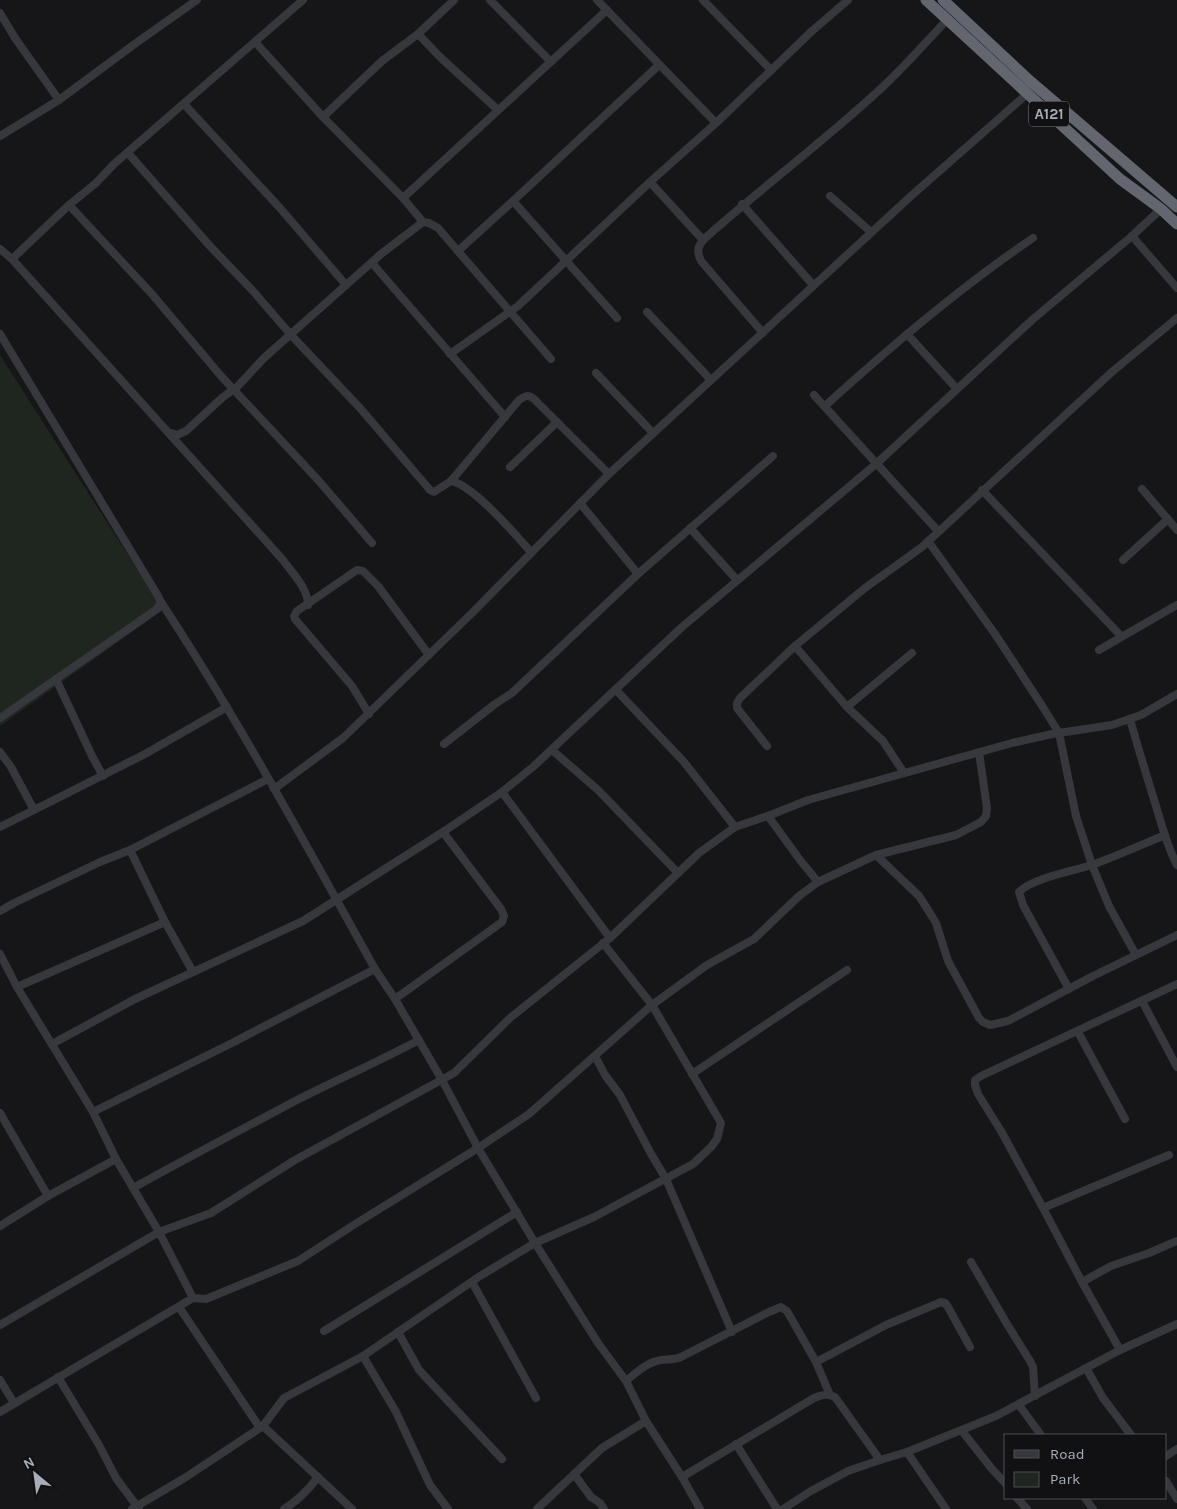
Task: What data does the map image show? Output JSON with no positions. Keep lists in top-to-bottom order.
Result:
{
  "streets": {
    "highway": ["A121"]
  },
  "legend": ["Road", "Park"],
  "north": "top left"
}
